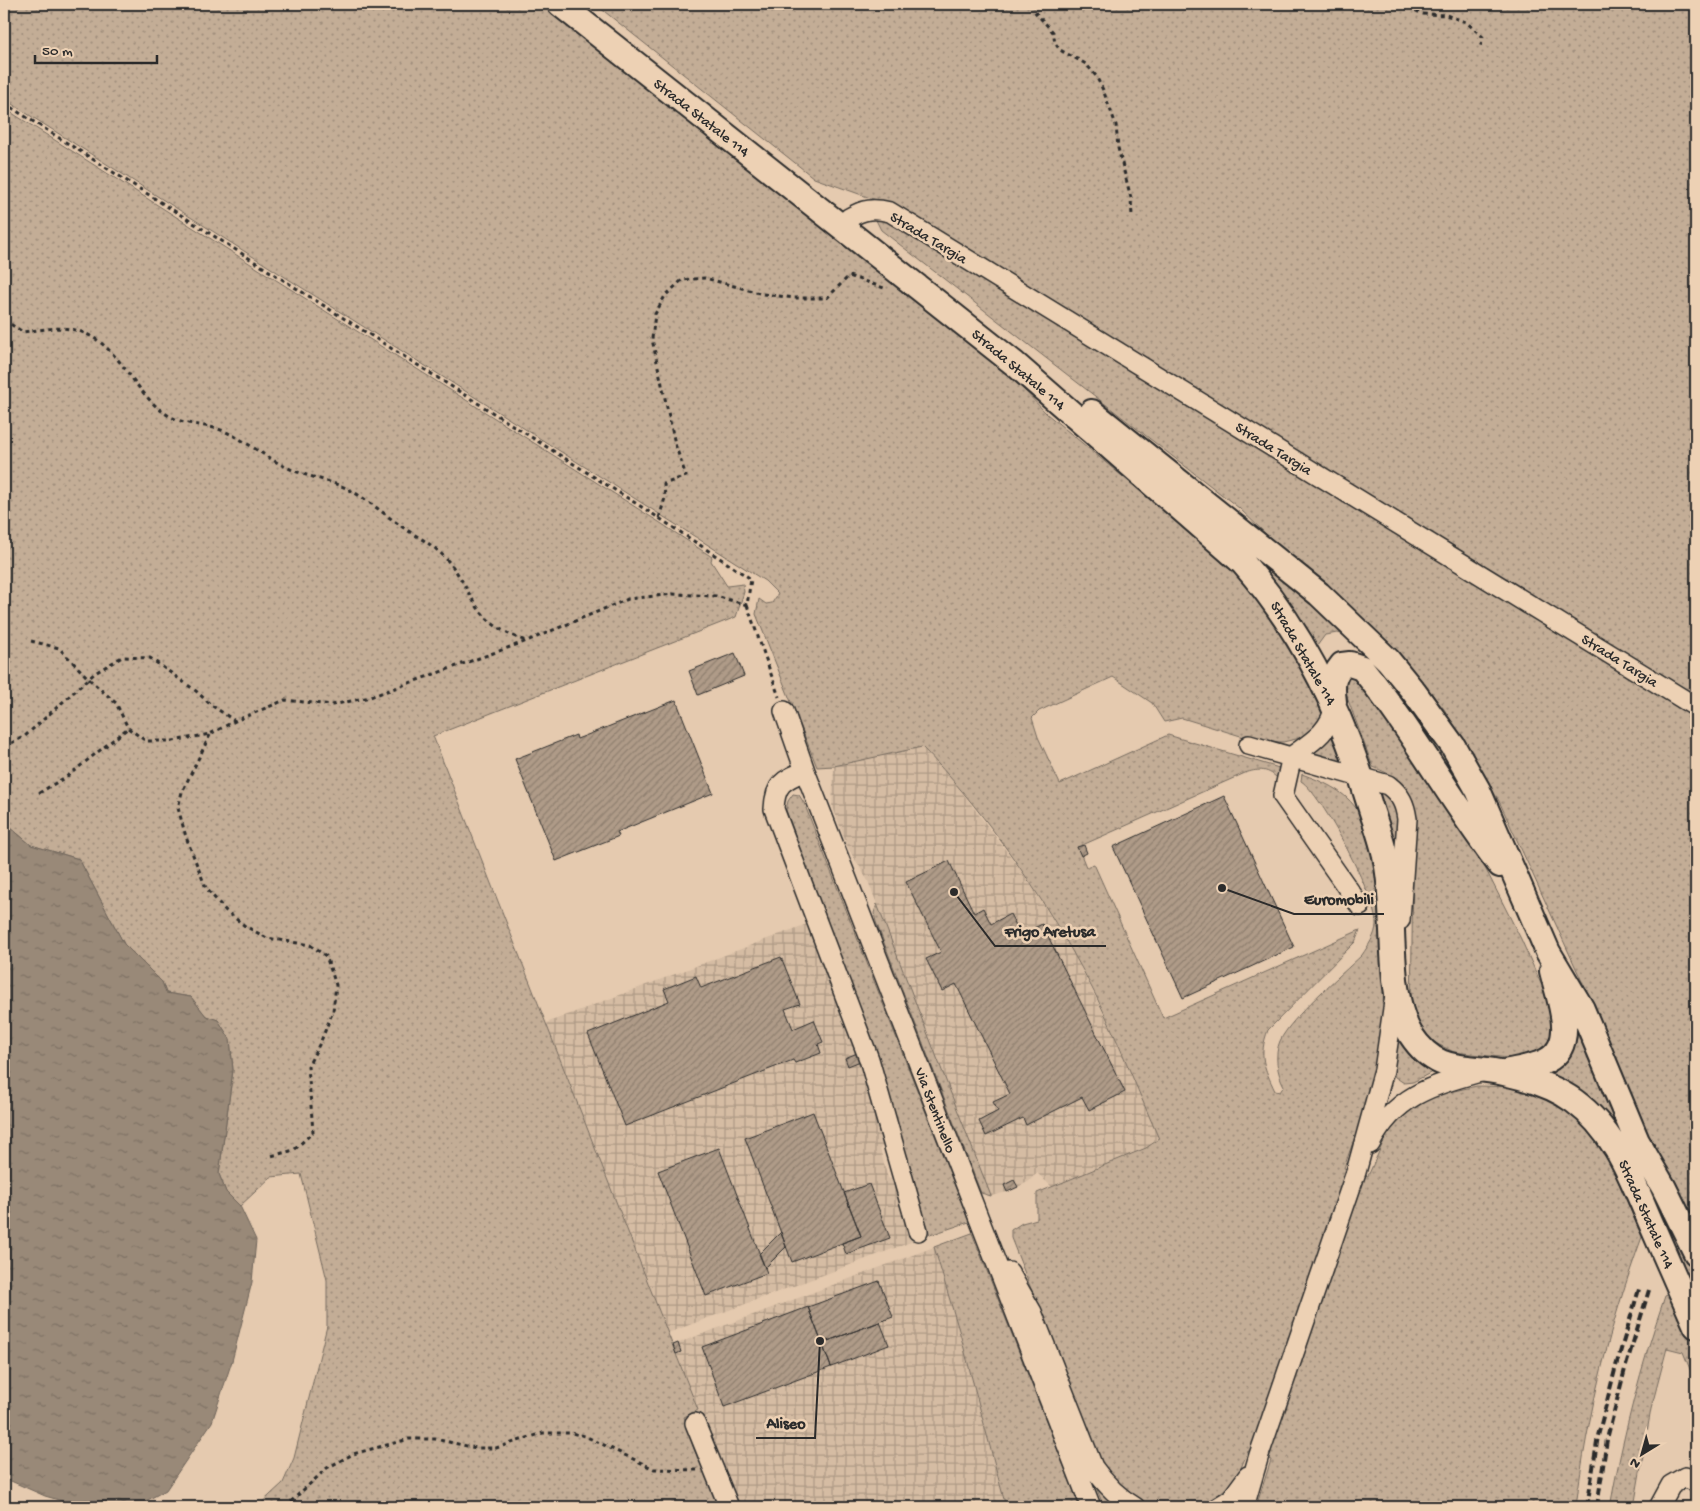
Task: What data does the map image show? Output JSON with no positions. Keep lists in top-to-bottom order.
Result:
{
  "streets": {
    "main road": ["Strada Statale 114"],
    "street": ["Strada Targia", "Via Stentinello"]
  },
  "crossings": [
    ["Strada Statale 114", "Strada Targia"]
  ],
  "places": ["Euromobili", "Frigo Aretusa", "Aliseo"],
  "scale_bar": "50 m",
  "north": "bottom left"
}
